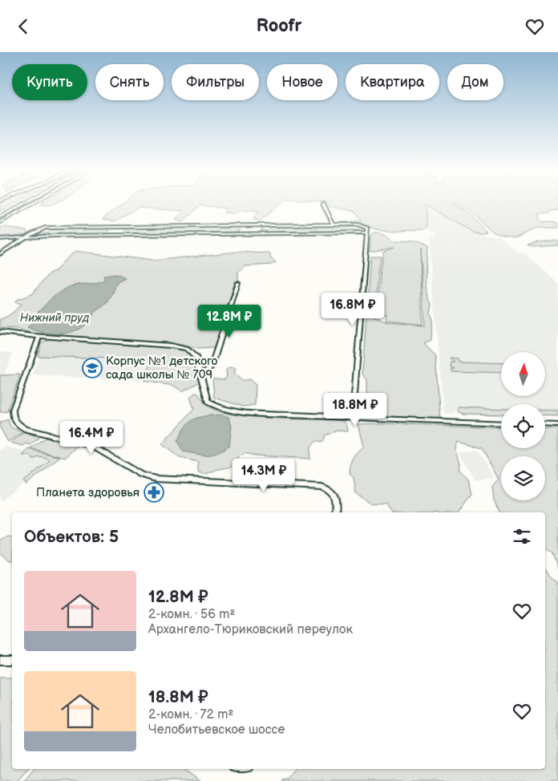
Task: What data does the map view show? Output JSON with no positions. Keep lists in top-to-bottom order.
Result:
{
  "water": ["Нижний пруд"],
  "places": {
    "school or university": ["Корпус №1 детского сада школы № 709"],
    "pharmacy": ["Планета здоровья"]
  },
  "north": "top",
  "page": {
    "header": "Roofr",
    "chip": [
      "Купить",
      "Снять",
      "Фильтры",
      "Новое",
      "Квартира",
      "Дом"
    ],
    "price": [
      "16.8M ₽",
      "12.8M ₽",
      "18.8M ₽",
      "16.4M ₽",
      "14.3M ₽"
    ],
    "heading": "Объектов: 5",
    "list": [
      {
        "name": "12.8M ₽",
        "note": "2-комн. · 56 m² · Архангело-Тюриковский переулок"
      },
      {
        "name": "18.8M ₽",
        "note": "2-комн. · 72 m² · Челобитьевское шоссе"
      }
    ]
  }
}
